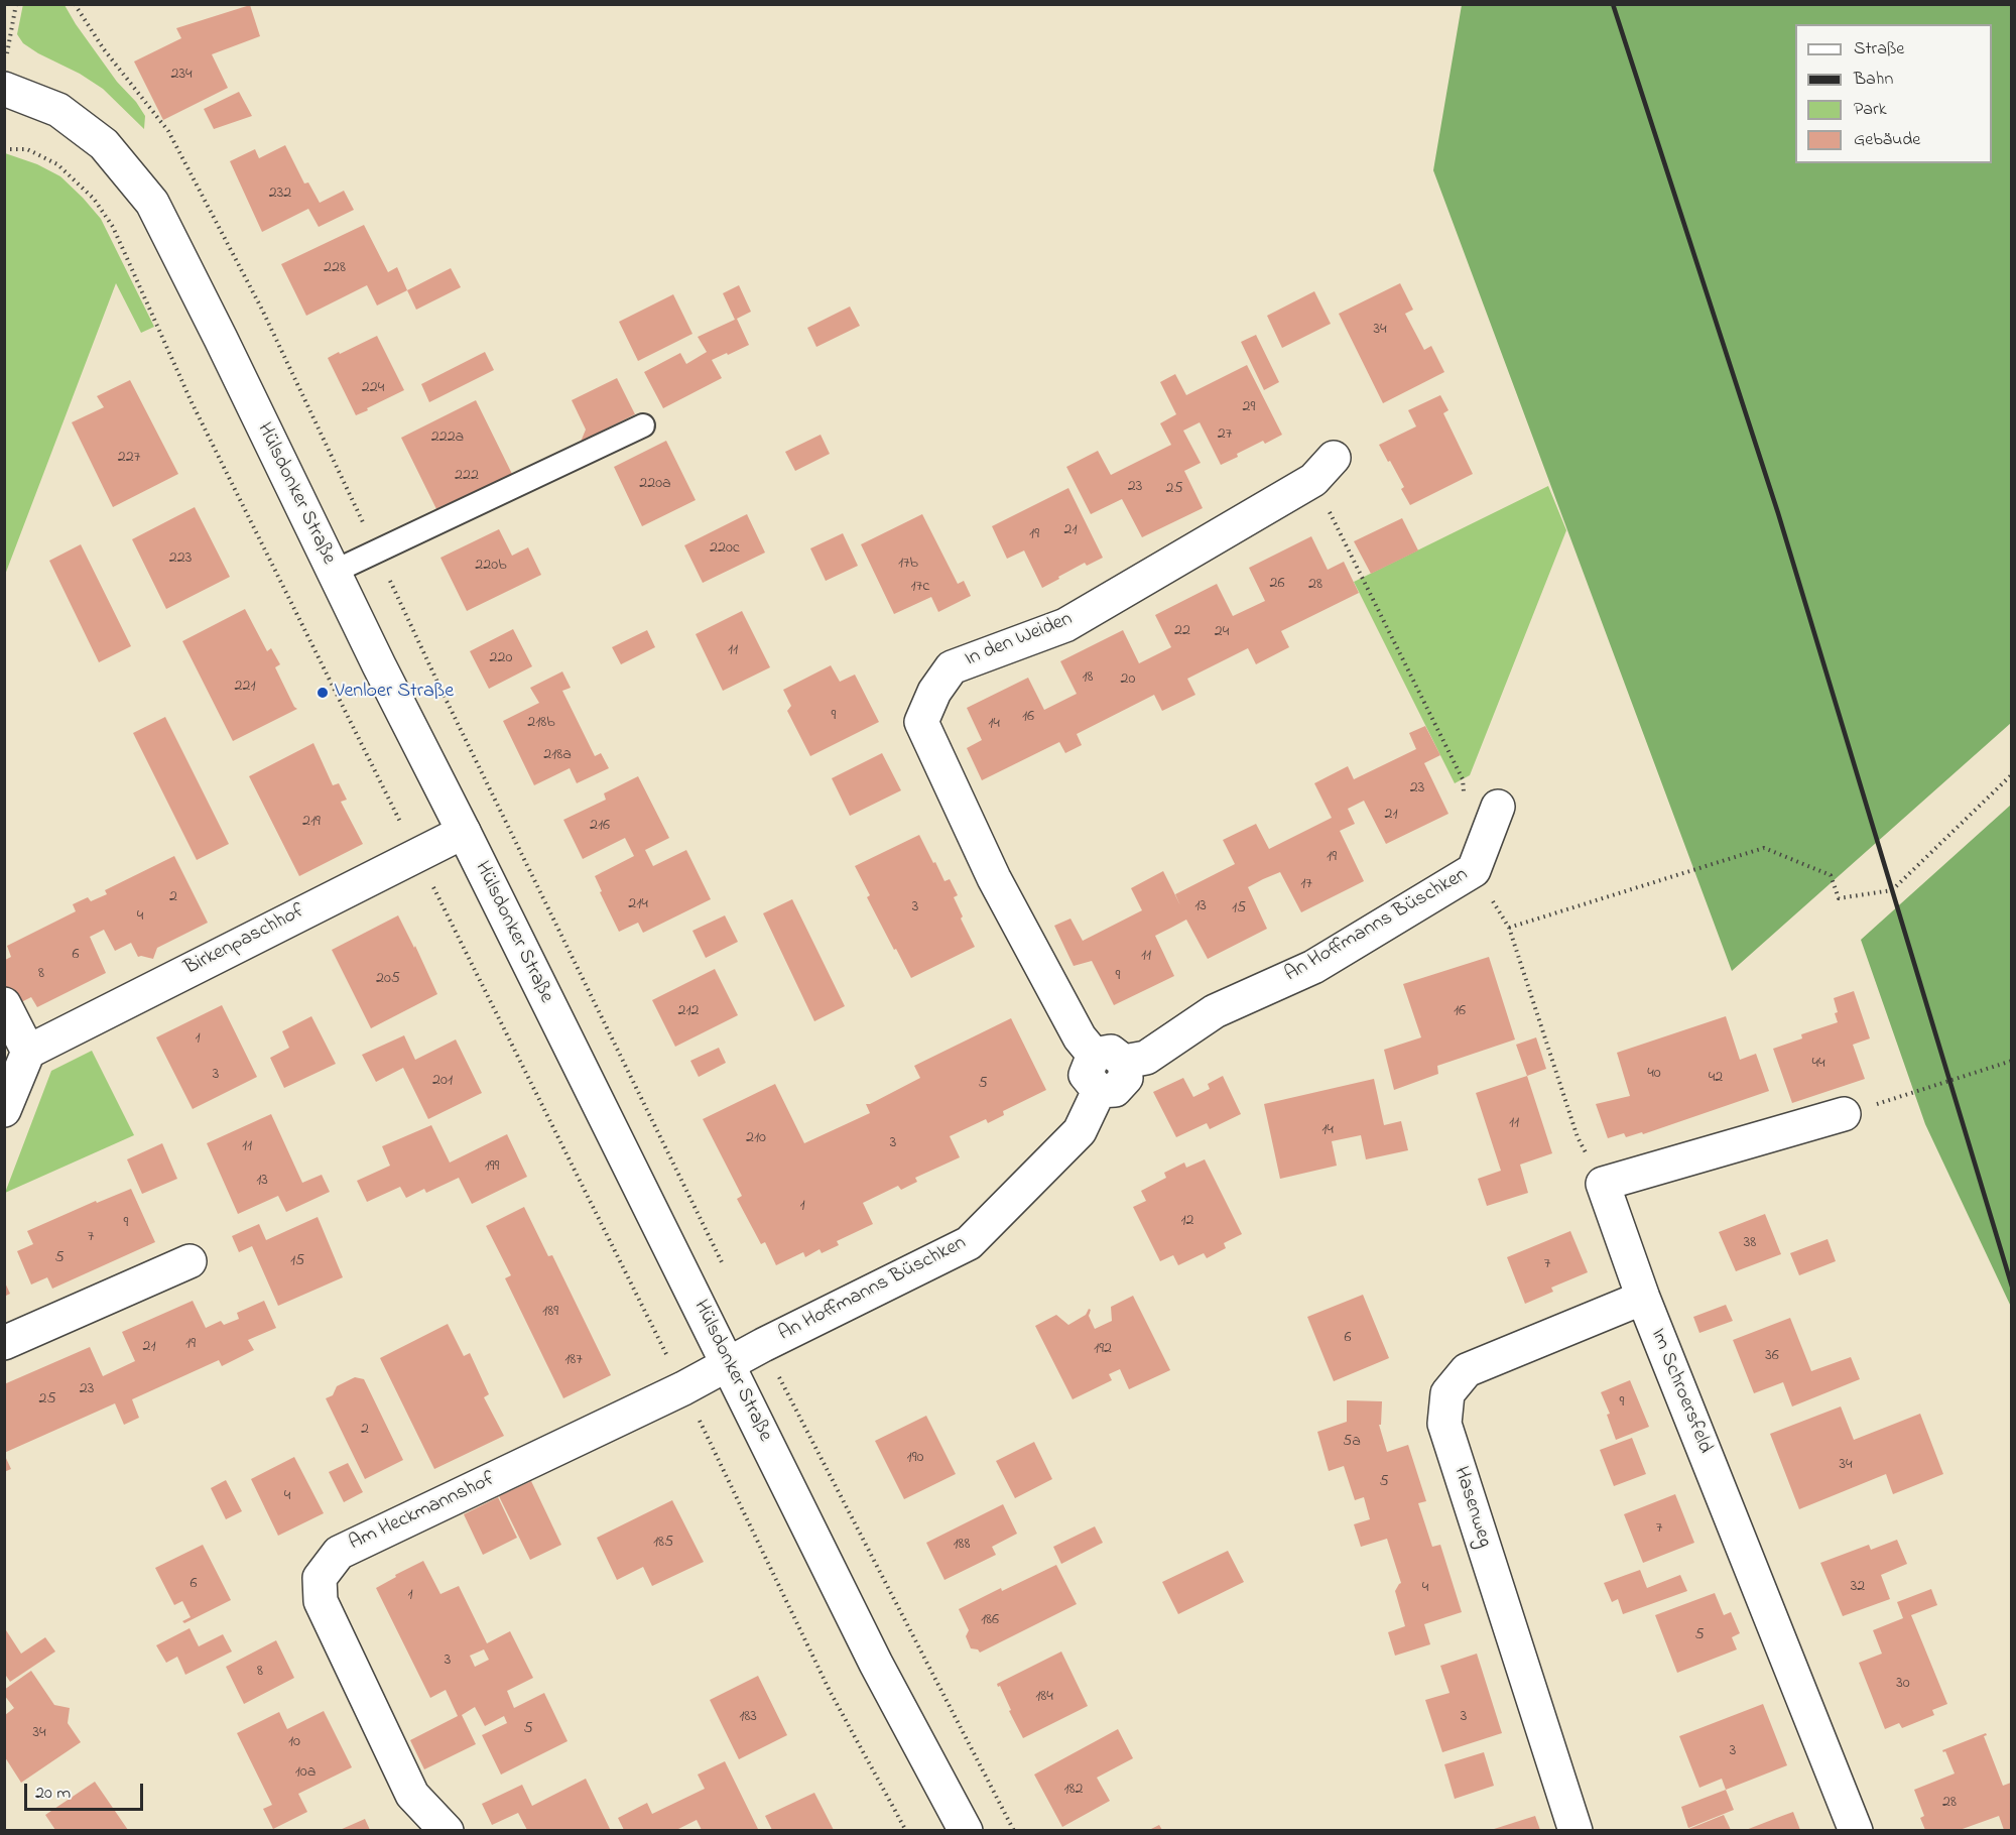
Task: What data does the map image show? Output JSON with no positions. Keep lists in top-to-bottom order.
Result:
{
  "streets": {
    "street": [
      "Hülsdonker Straße",
      "In den Weiden",
      "An Hoffmanns Büschken",
      "Birkenpaschhof",
      "Im Schroersfeld",
      "Hasenweg",
      "Am Heckmannshof"
    ]
  },
  "crossings": [
    ["Hülsdonker Straße", "An Hoffmanns Büschken"],
    ["Hülsdonker Straße", "Birkenpaschhof"],
    ["Hülsdonker Straße", "Am Heckmannshof"],
    ["In den Weiden", "An Hoffmanns Büschken"],
    ["An Hoffmanns Büschken", "Am Heckmannshof"],
    ["Im Schroersfeld", "Hasenweg"]
  ],
  "places": ["Venloer Straße"],
  "house_numbers": [
    "234",
    "232",
    "228",
    "34",
    "224",
    "29",
    "27",
    "222a",
    "227",
    "222",
    "220a",
    "23",
    "25",
    "21",
    "19",
    "220c",
    "223",
    "17b",
    "220b",
    "26",
    "28",
    "17c",
    "22",
    "24",
    "11",
    "220",
    "18",
    "20",
    "221",
    "9",
    "16",
    "218b",
    "14",
    "218a",
    "23",
    "21",
    "219",
    "216",
    "19",
    "17",
    "2",
    "214",
    "13",
    "3",
    "15",
    "4",
    "6",
    "11",
    "8",
    "9",
    "205",
    "212",
    "16",
    "1",
    "44",
    "40",
    "3",
    "42",
    "201",
    "5",
    "11",
    "14",
    "210",
    "3",
    "11",
    "199",
    "13",
    "1",
    "12",
    "9",
    "7",
    "38",
    "5",
    "15",
    "7",
    "189",
    "6",
    "19",
    "21",
    "192",
    "36",
    "187",
    "23",
    "25",
    "9",
    "2",
    "5a",
    "190",
    "34",
    "5",
    "4",
    "7",
    "185",
    "188",
    "6",
    "32",
    "4",
    "1",
    "186",
    "5",
    "3",
    "8",
    "30",
    "184",
    "183",
    "3",
    "5",
    "34",
    "10",
    "3",
    "10a",
    "182",
    "28"
  ],
  "legend": [
    "Straße",
    "Bahn",
    "Park",
    "Gebäude"
  ],
  "scale_bar": "20 m"
}
